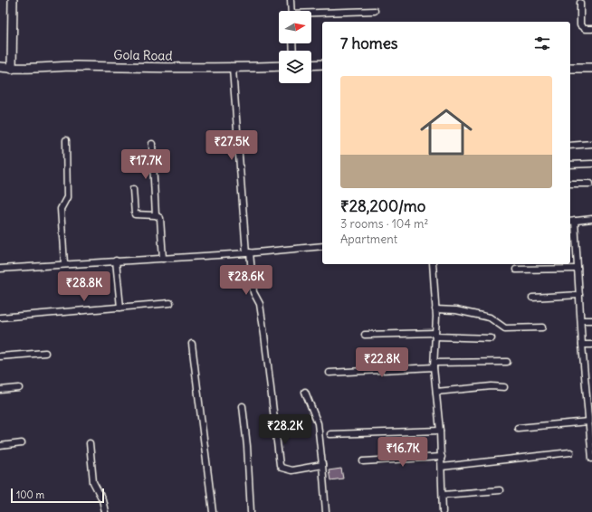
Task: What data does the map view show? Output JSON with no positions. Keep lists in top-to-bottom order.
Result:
{
  "streets": {
    "street": ["Gola Road"]
  },
  "scale_bar": "100 m",
  "north": "right",
  "page": {
    "heading": "7 homes",
    "list": [
      {
        "name": "₹28,200/mo",
        "note": "3 rooms · 104 m² · Apartment"
      }
    ],
    "price": [
      "₹27.5K",
      "₹17.7K",
      "₹28.6K",
      "₹28.8K",
      "₹22.8K",
      "₹28.2K",
      "₹16.7K"
    ],
    "scale": "100 m"
  }
}
